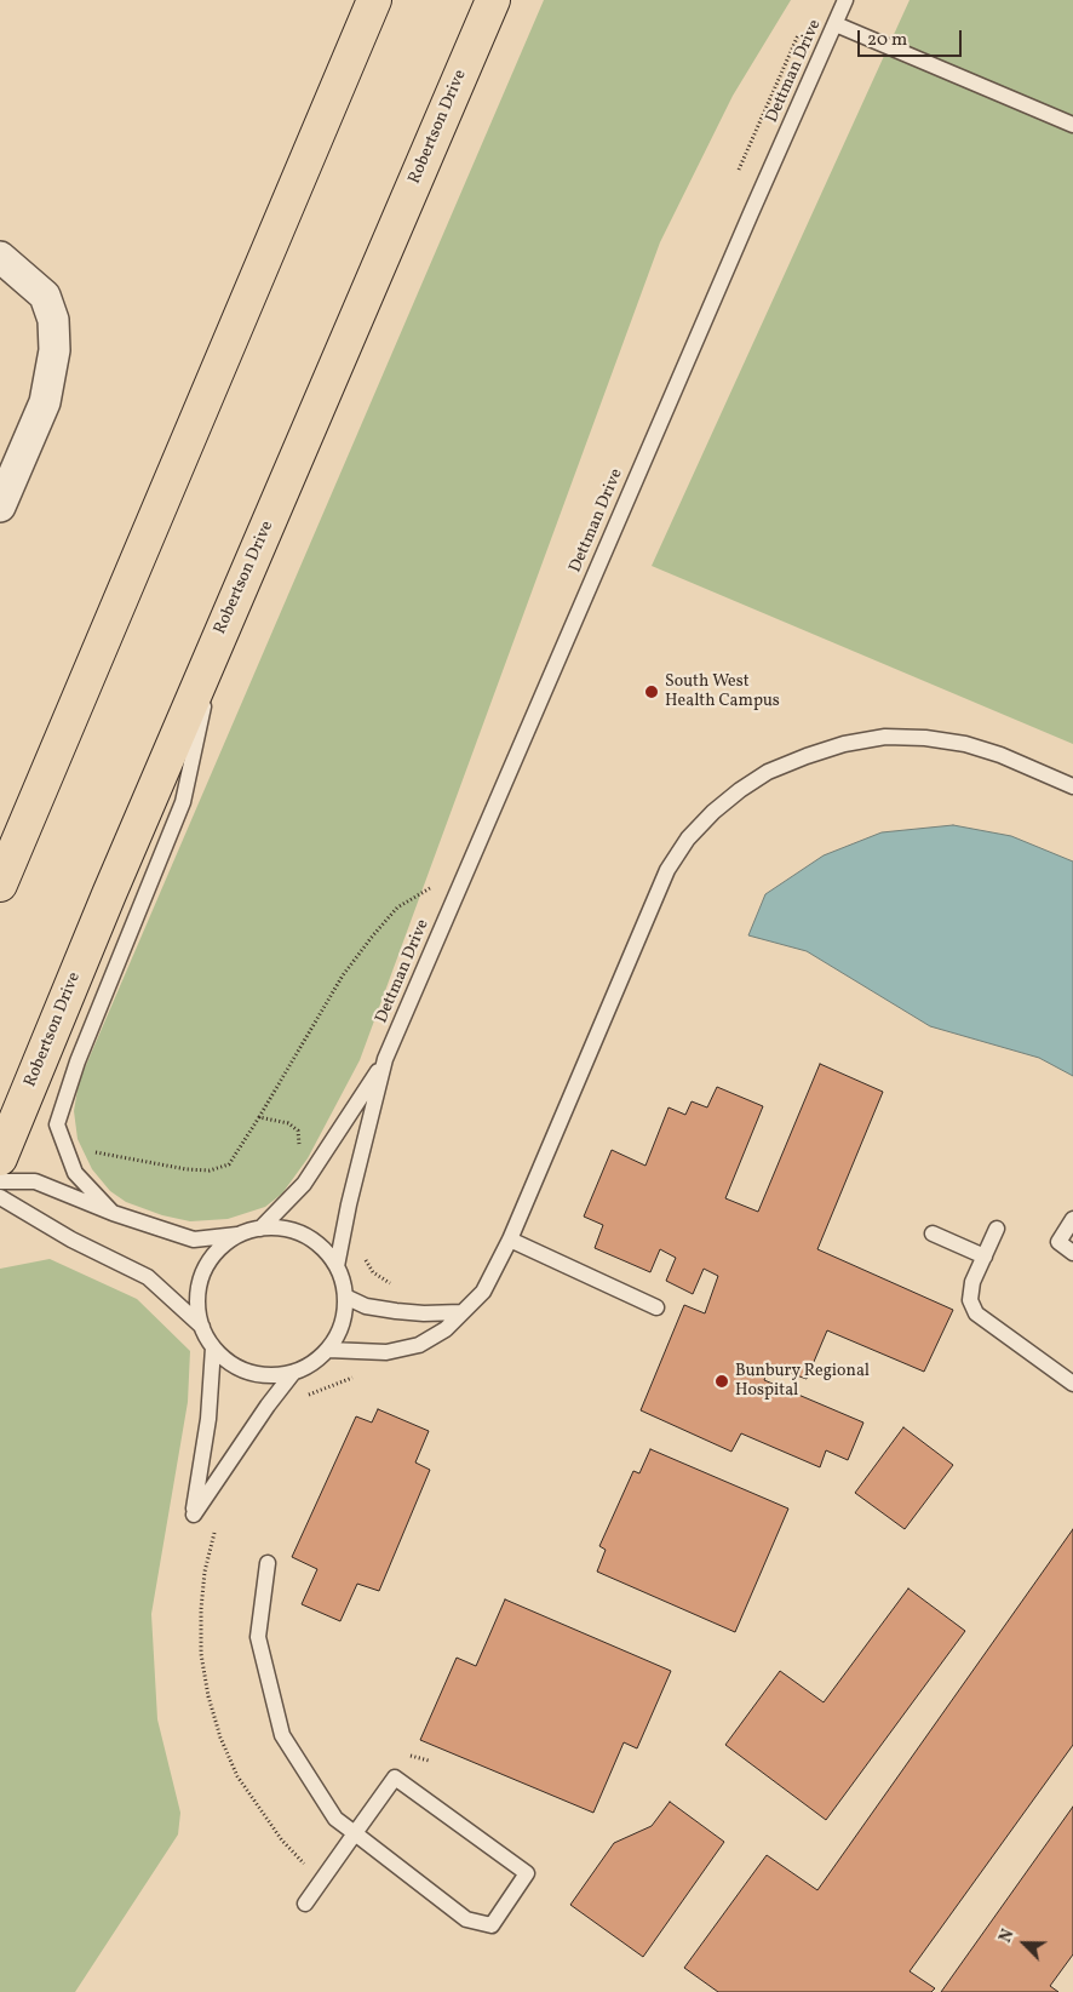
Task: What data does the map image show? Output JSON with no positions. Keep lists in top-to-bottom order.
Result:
{
  "streets": {
    "highway": ["Robertson Drive"],
    "lane": ["Dettman Drive"]
  },
  "places": ["South West Health Campus", "Bunbury Regional Hospital"],
  "scale_bar": "20 m",
  "north": "top left"
}
